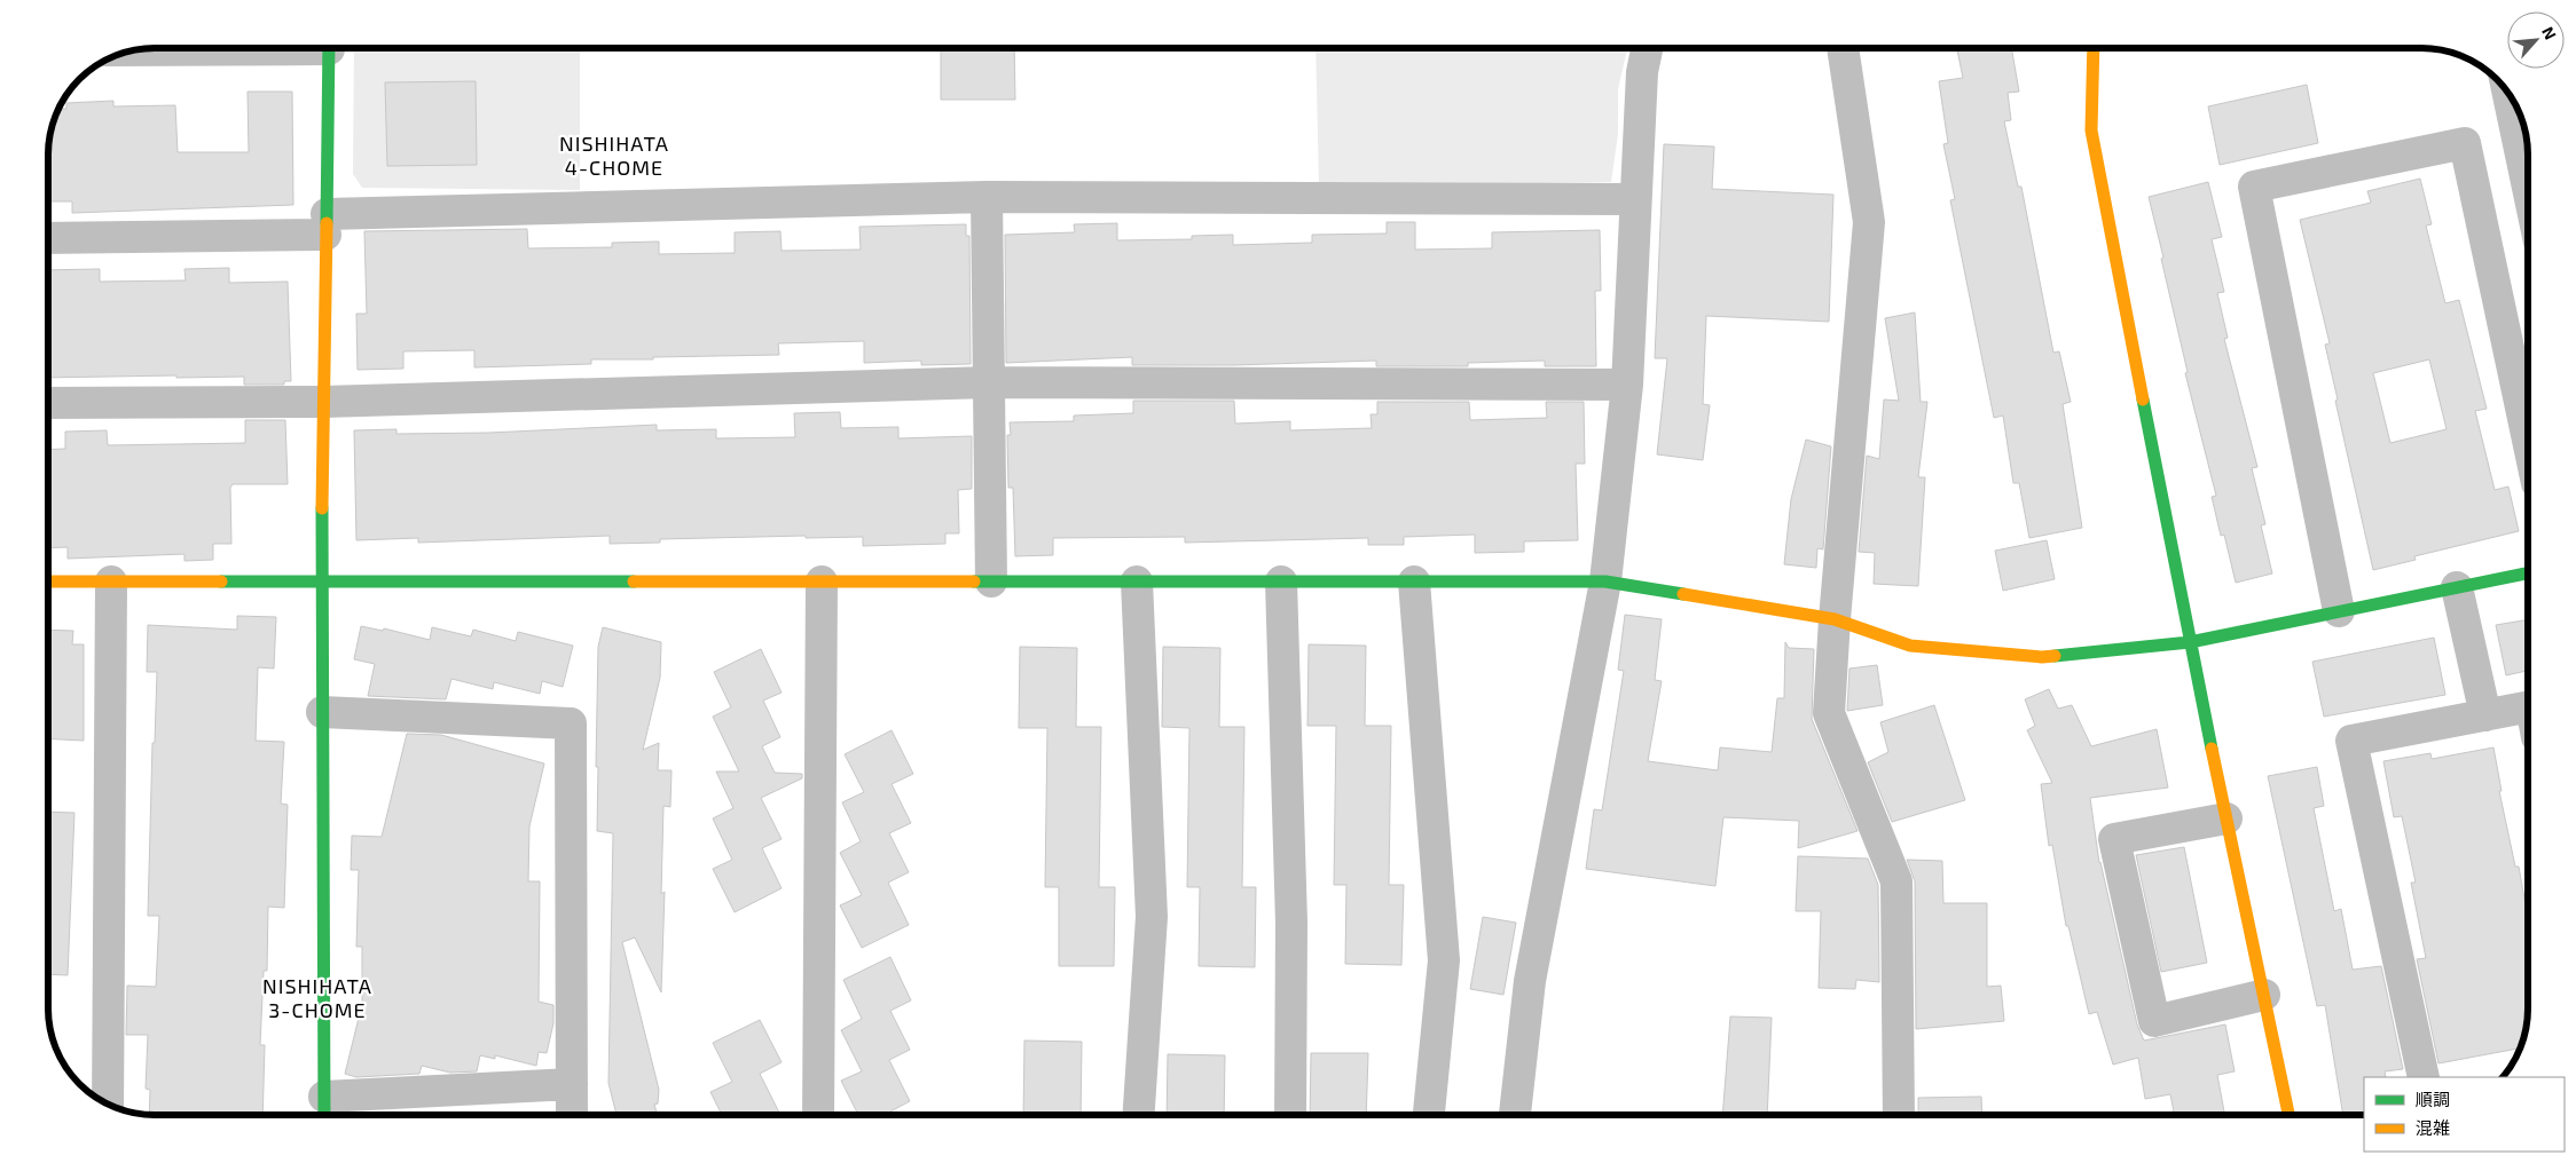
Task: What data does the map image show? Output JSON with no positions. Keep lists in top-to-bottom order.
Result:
{
  "districts": ["NISHIHATA 4-CHOME", "NISHIHATA 3-CHOME"],
  "legend": ["順調", "混雑"],
  "north": "top right"
}
